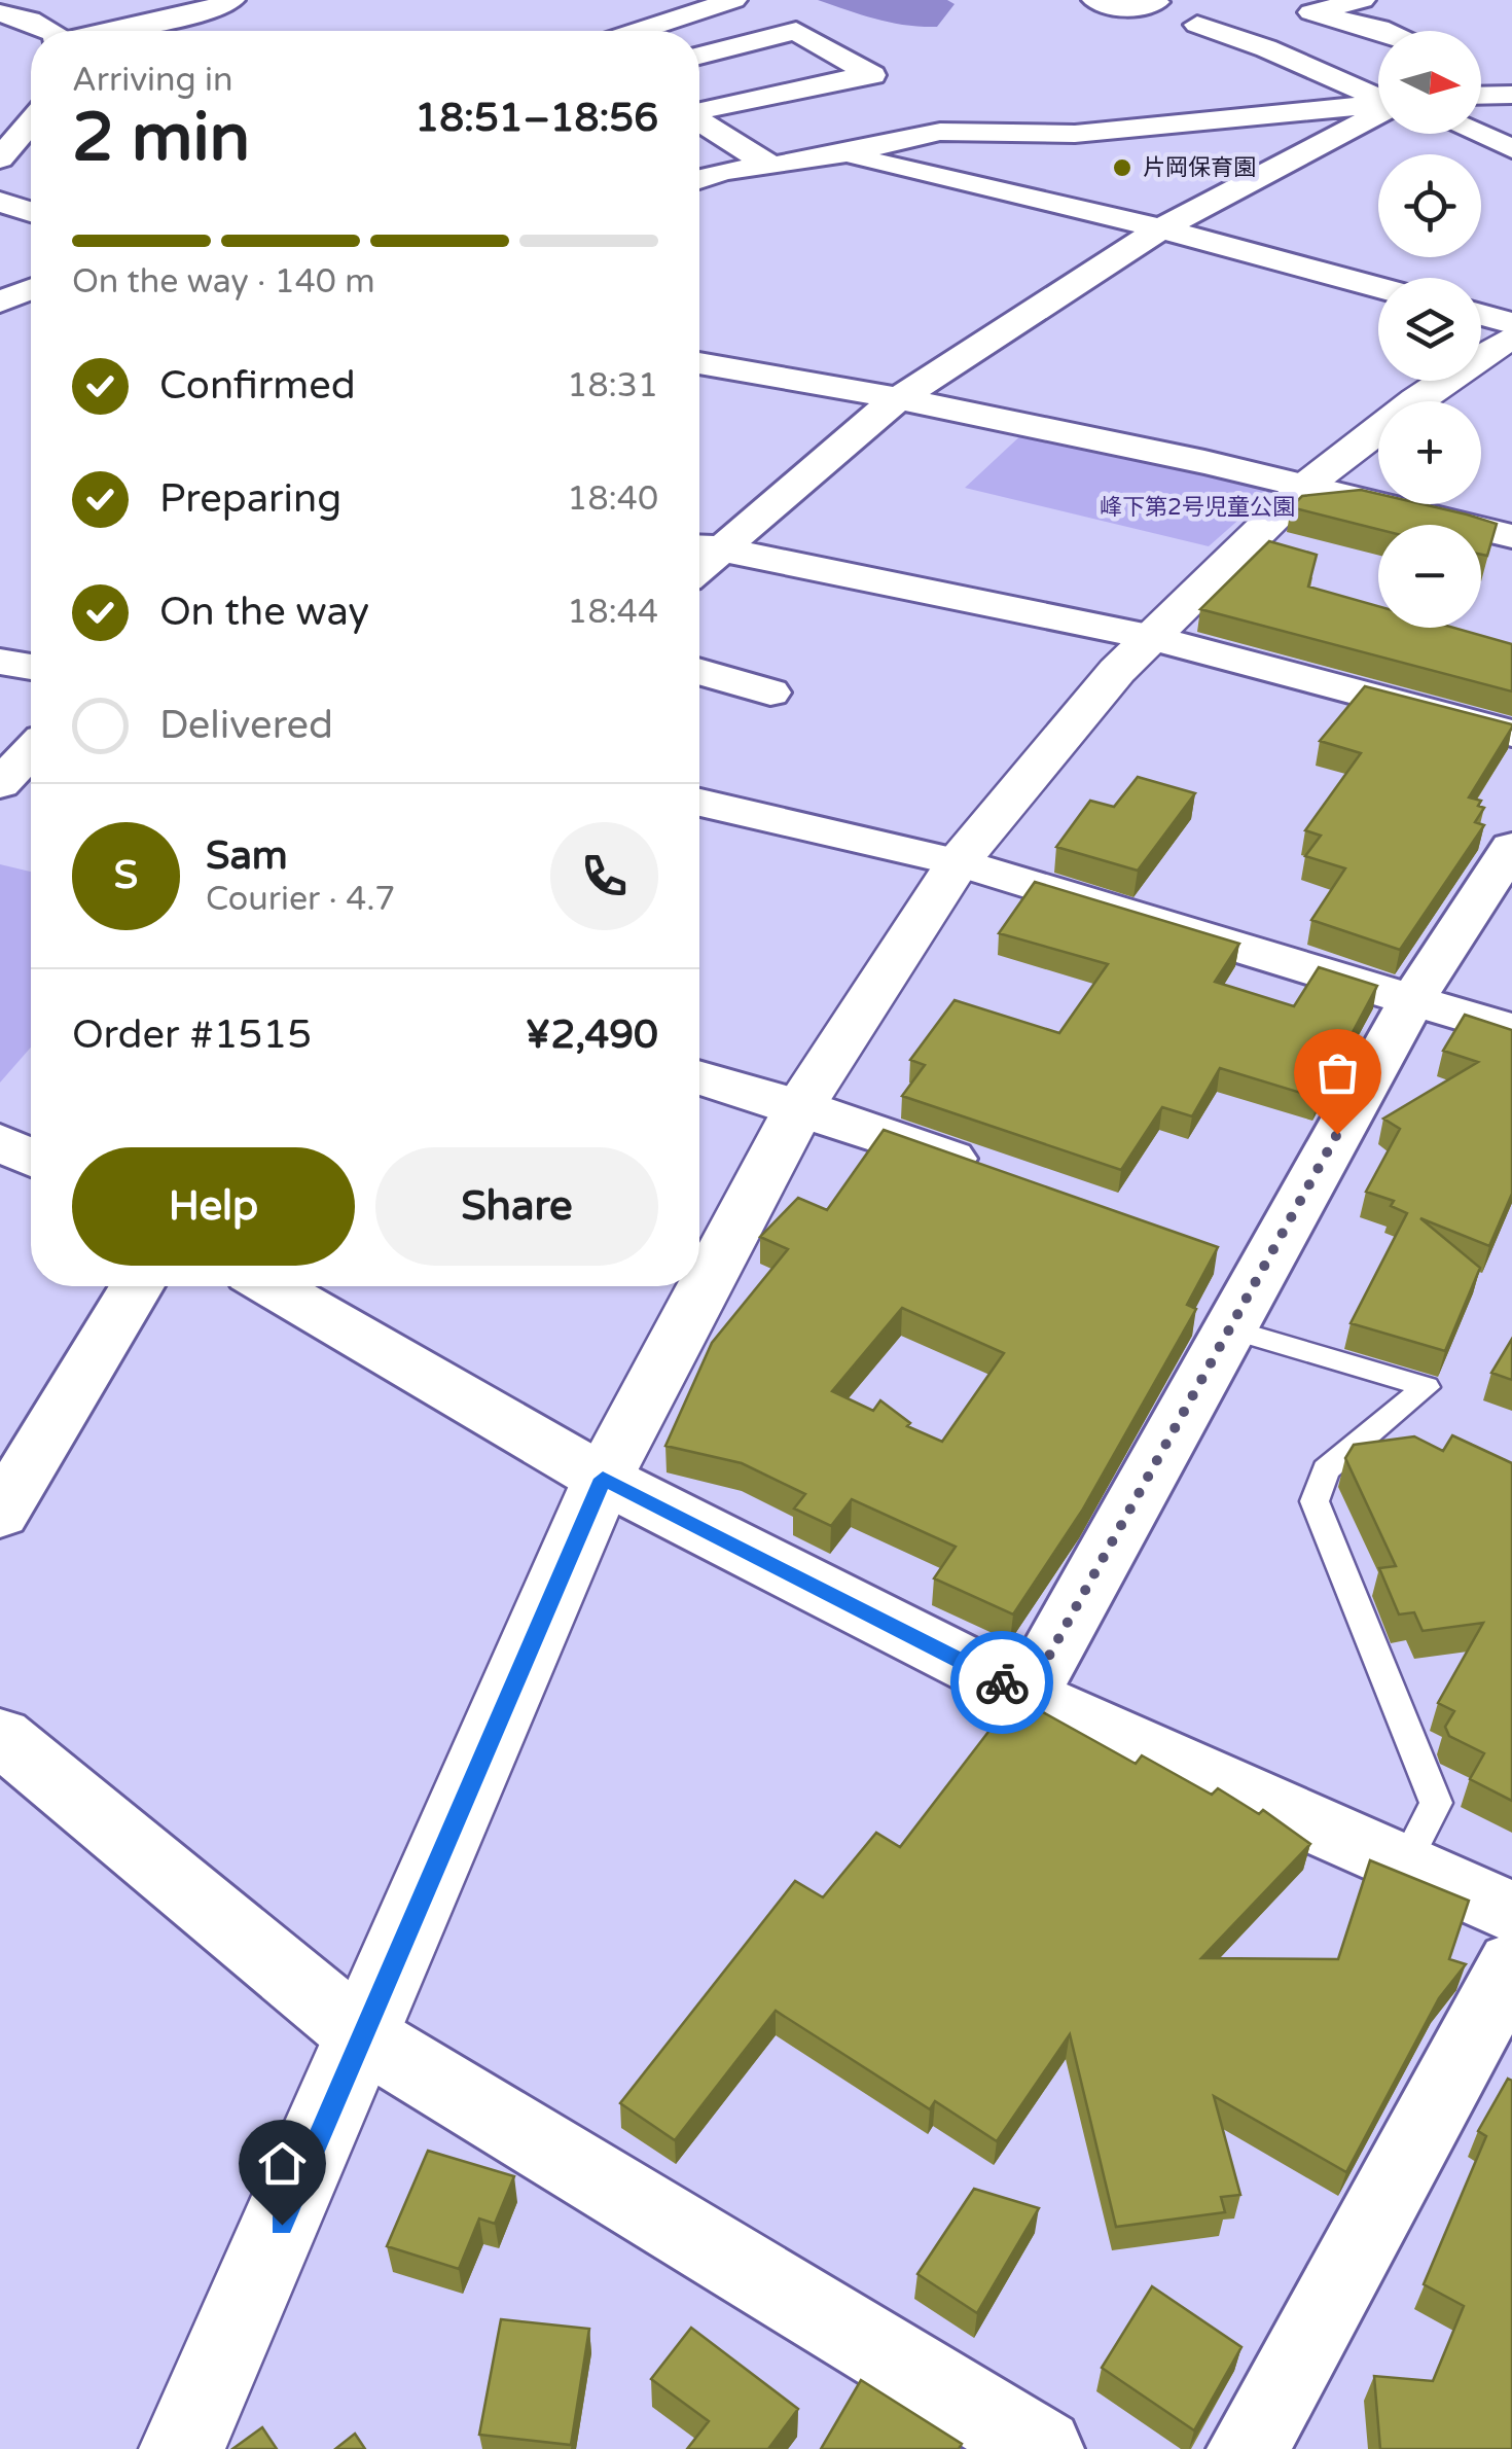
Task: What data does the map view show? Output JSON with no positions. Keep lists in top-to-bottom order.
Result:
{
  "parks": ["峰下第2号児童公園"],
  "places": ["片岡保育園"],
  "north": "right",
  "page": {
    "map_buttons": ["+", "−"],
    "heading": ["2 min", "Arriving in", "18:51–18:56"],
    "panel": [
      "Sam",
      "Courier · 4.7",
      "Order #1515",
      "¥2,490"
    ],
    "bar": "On the way · 140 m",
    "list": [
      ["Confirmed", "18:31"],
      ["Preparing", "18:40"],
      ["On the way", "18:44"],
      "Delivered"
    ],
    "round": "S",
    "buttons": ["Help", "Share"]
  }
}
